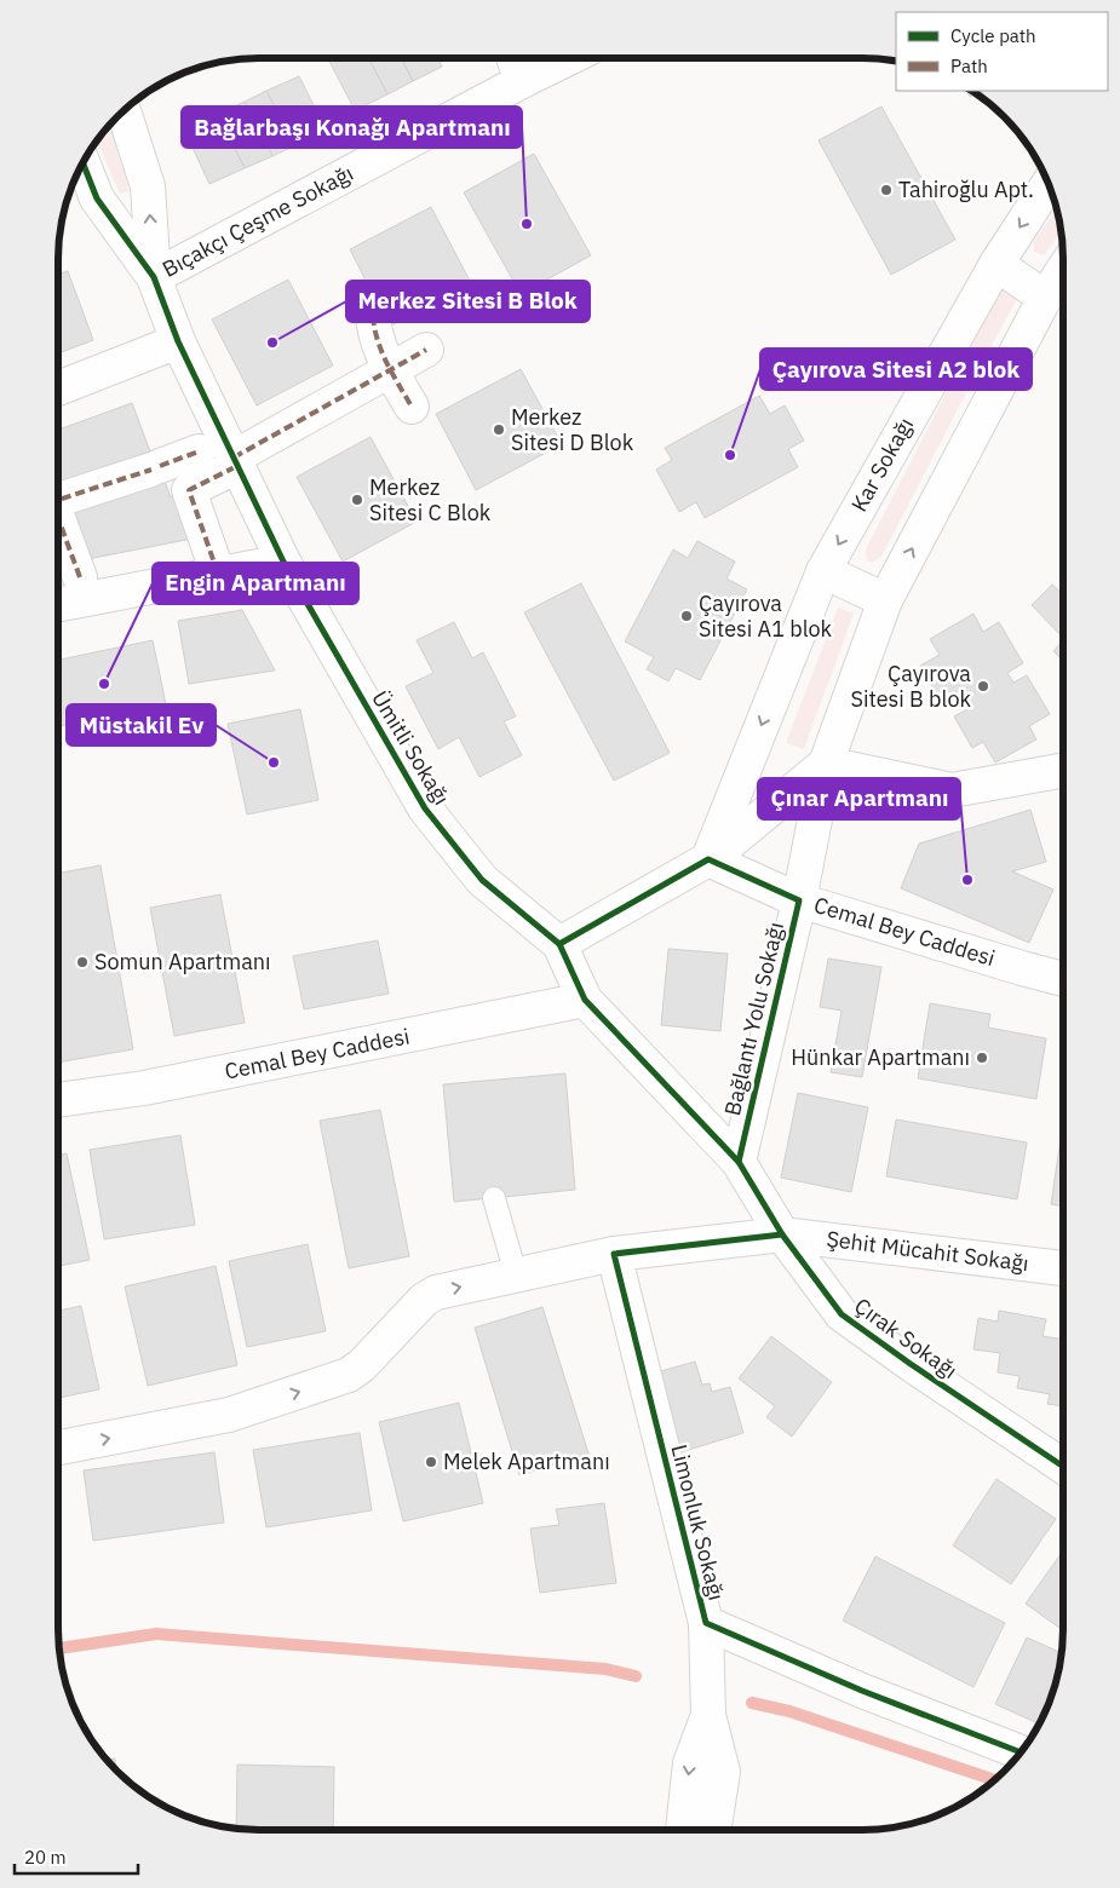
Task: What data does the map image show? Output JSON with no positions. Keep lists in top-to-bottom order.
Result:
{
  "streets": {
    "street": [
      "Bıçakçı Çeşme Sokağı",
      "Kar Sokağı",
      "Ümitli Sokağı",
      "Cemal Bey Caddesi",
      "Bağlantı Yolu Sokağı",
      "Şehit Mücahit Sokağı",
      "Çırak Sokağı",
      "Limonluk Sokağı"
    ]
  },
  "crossings": [
    ["Bıçakçı Çeşme Sokağı", "Ümitli Sokağı"],
    ["Kar Sokağı", "Bağlantı Yolu Sokağı"],
    ["Ümitli Sokağı", "Cemal Bey Caddesi"],
    ["Ümitli Sokağı", "Bağlantı Yolu Sokağı"],
    ["Ümitli Sokağı", "Çırak Sokağı"],
    ["Cemal Bey Caddesi", "Bağlantı Yolu Sokağı"],
    ["Bağlantı Yolu Sokağı", "Çırak Sokağı"],
    ["Şehit Mücahit Sokağı", "Çırak Sokağı"]
  ],
  "places": [
    "Tahiroğlu Apt.",
    "Bağlarbaşı Konağı Apartmanı",
    "Merkez Sitesi B Blok",
    "Merkez Sitesi D Blok",
    "Çayırova Sitesi A2 blok",
    "Merkez Sitesi C Blok",
    "Çayırova Sitesi A1 blok",
    "Engin Apartmanı",
    "Çayırova Sitesi B blok",
    "Müstakil Ev",
    "Çınar Apartmanı",
    "Somun Apartmanı",
    "Hünkar Apartmanı",
    "Melek Apartmanı"
  ],
  "legend": ["Cycle path", "Path"],
  "scale_bar": "20 m"
}
